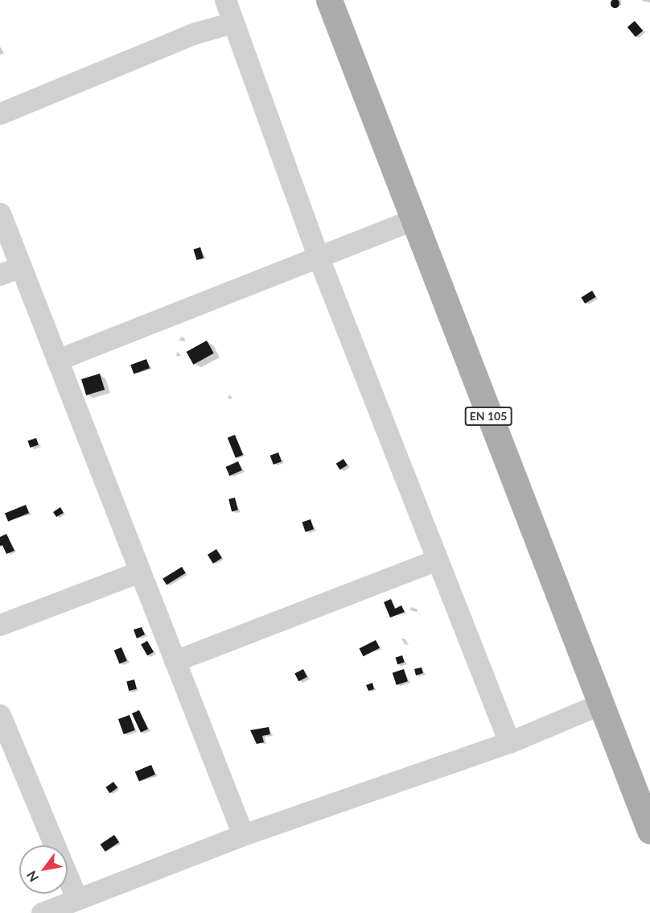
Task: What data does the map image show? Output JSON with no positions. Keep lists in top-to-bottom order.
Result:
{
  "streets": {
    "main road": ["EN 105"]
  },
  "north": "bottom left"
}
